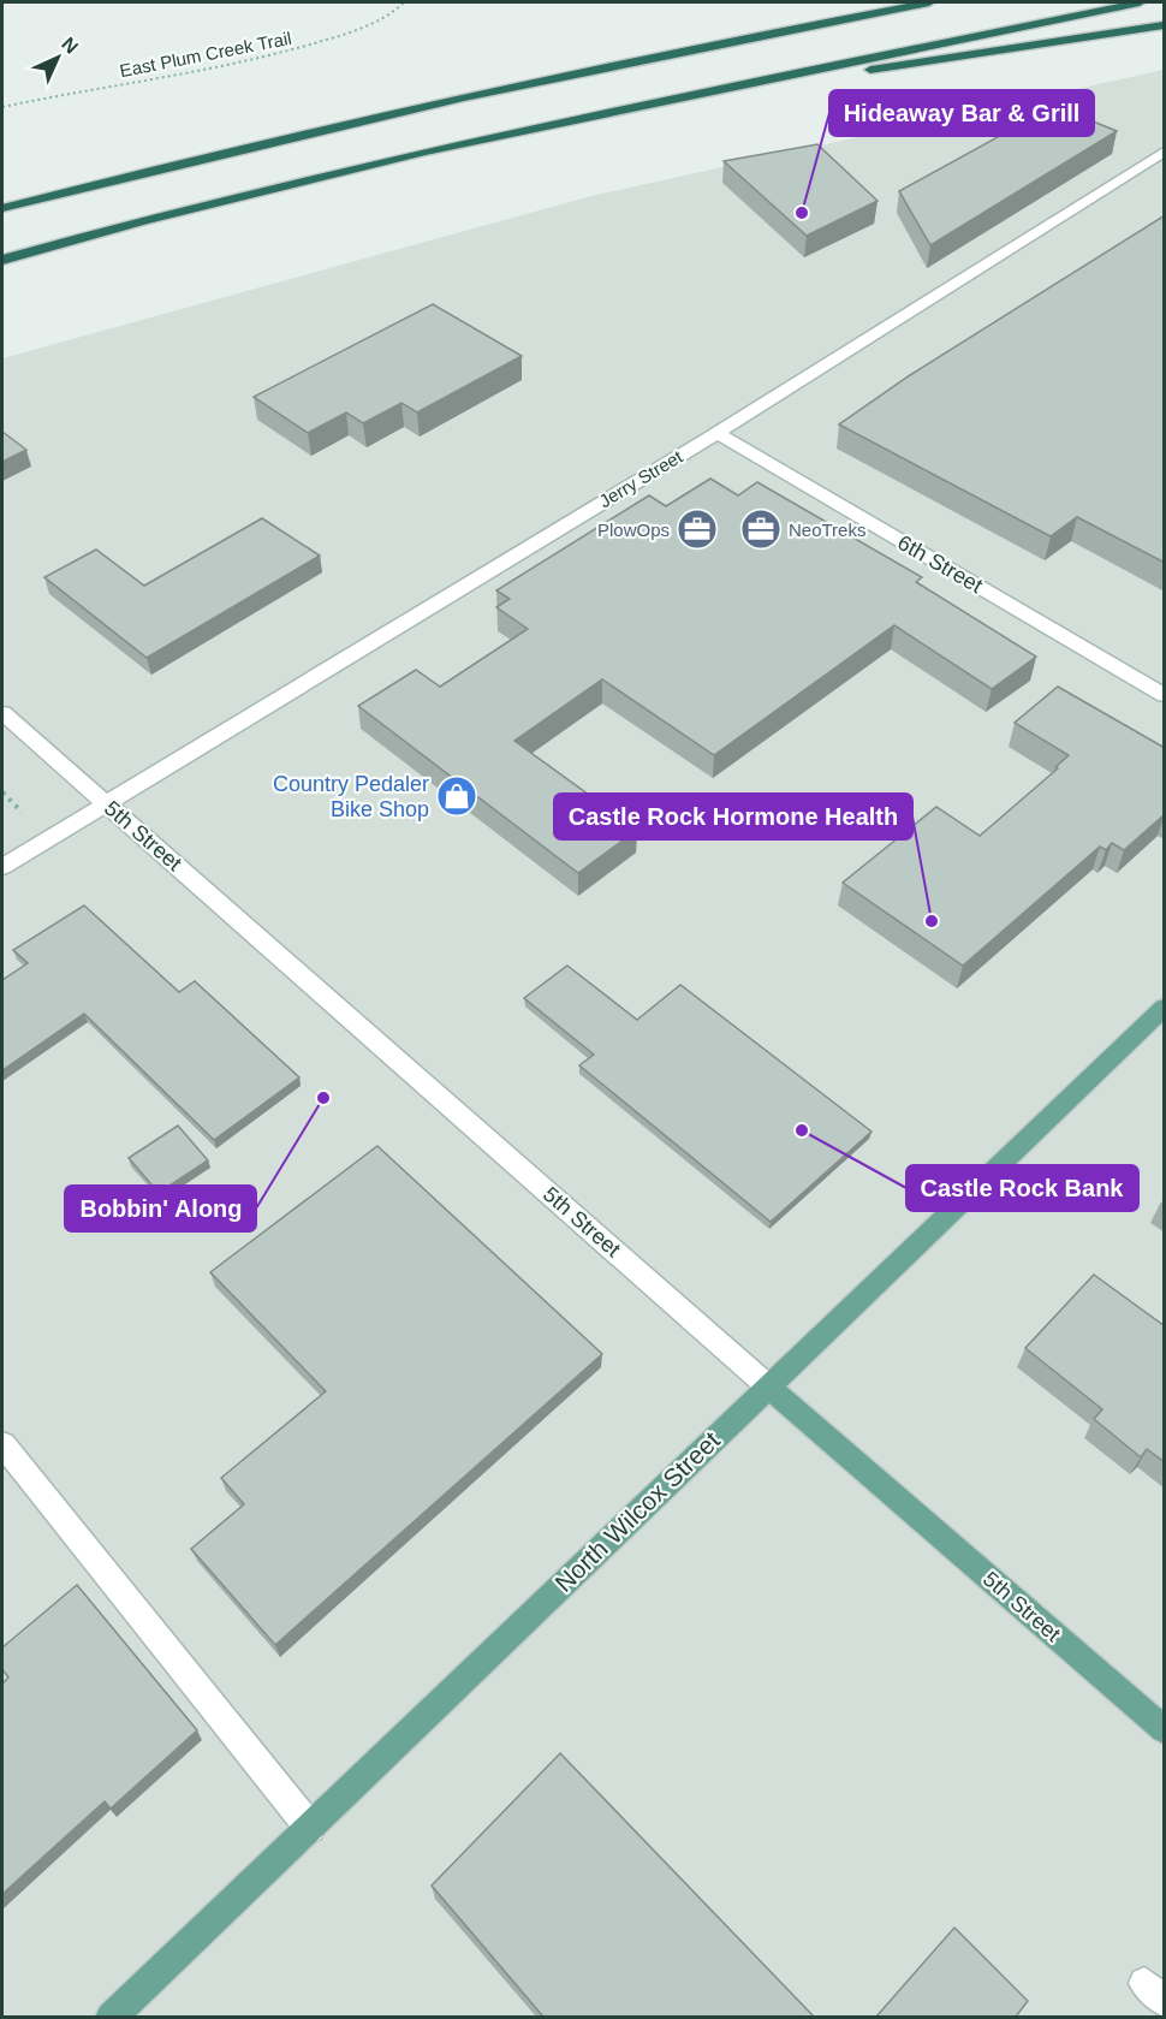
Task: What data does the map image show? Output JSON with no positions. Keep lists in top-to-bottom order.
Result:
{
  "streets": {
    "main road": ["5th Street", "North Wilcox Street"],
    "street": ["Jerry Street", "6th Street"],
    "path": ["East Plum Creek Trail"]
  },
  "crossings": [
    ["Jerry Street", "6th Street"],
    ["Jerry Street", "5th Street"],
    ["5th Street", "North Wilcox Street"]
  ],
  "places": {
    "other": [
      "Hideaway Bar & Grill",
      "Castle Rock Hormone Health",
      "Bobbin' Along",
      "Castle Rock Bank"
    ],
    "office": ["PlowOps", "NeoTreks"],
    "shop": ["Country Pedaler Bike Shop"]
  },
  "north": "top right"
}
